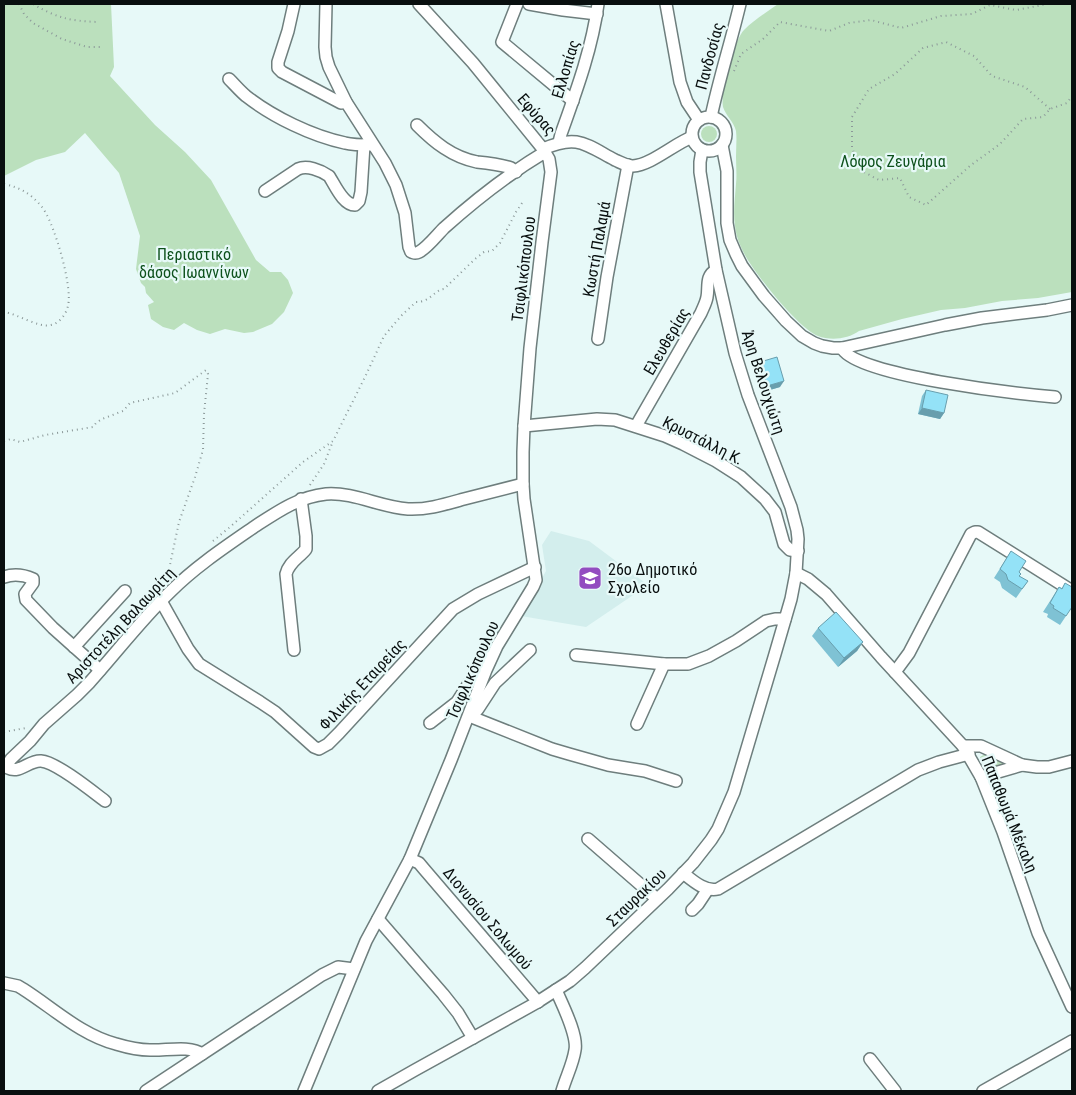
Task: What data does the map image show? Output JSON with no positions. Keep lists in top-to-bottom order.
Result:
{
  "streets": {
    "street": [
      "Πανδοσίας",
      "Ελλοπίας",
      "Εφύρας",
      "Κωστή Παλαμά",
      "Τσιφλικόπουλου",
      "Ελευθερίας",
      "Άρη Βελουχιώτη",
      "Κρυστάλλη Κ.",
      "Αριστοτέλη Βαλαωρίτη",
      "Φιλικής Εταιρείας",
      "Παπαθωμά Μέκαλη",
      "Σταυρακίου",
      "Διονυσίου Σολωμού"
    ]
  },
  "crossings": [
    ["Πανδοσίας", "Άρη Βελουχιώτη"],
    ["Ελλοπίας", "Εφύρας"],
    ["Εφύρας", "Κωστή Παλαμά"],
    ["Εφύρας", "Τσιφλικόπουλου"],
    ["Τσιφλικόπουλου", "Κρυστάλλη Κ."],
    ["Τσιφλικόπουλου", "Αριστοτέλη Βαλαωρίτη"],
    ["Τσιφλικόπουλου", "Φιλικής Εταιρείας"],
    ["Τσιφλικόπουλου", "Διονυσίου Σολωμού"],
    ["Ελευθερίας", "Άρη Βελουχιώτη"],
    ["Ελευθερίας", "Κρυστάλλη Κ."],
    ["Άρη Βελουχιώτη", "Κρυστάλλη Κ."],
    ["Άρη Βελουχιώτη", "Παπαθωμά Μέκαλη"],
    ["Άρη Βελουχιώτη", "Σταυρακίου"],
    ["Αριστοτέλη Βαλαωρίτη", "Φιλικής Εταιρείας"],
    ["Σταυρακίου", "Διονυσίου Σολωμού"]
  ],
  "parks": ["Λόφος Ζευγάρια", "Περιαστικό δάσος Ιωαννίνων"],
  "places": {
    "school or university": ["26ο Δημοτικό Σχολείο"]
  }
}
